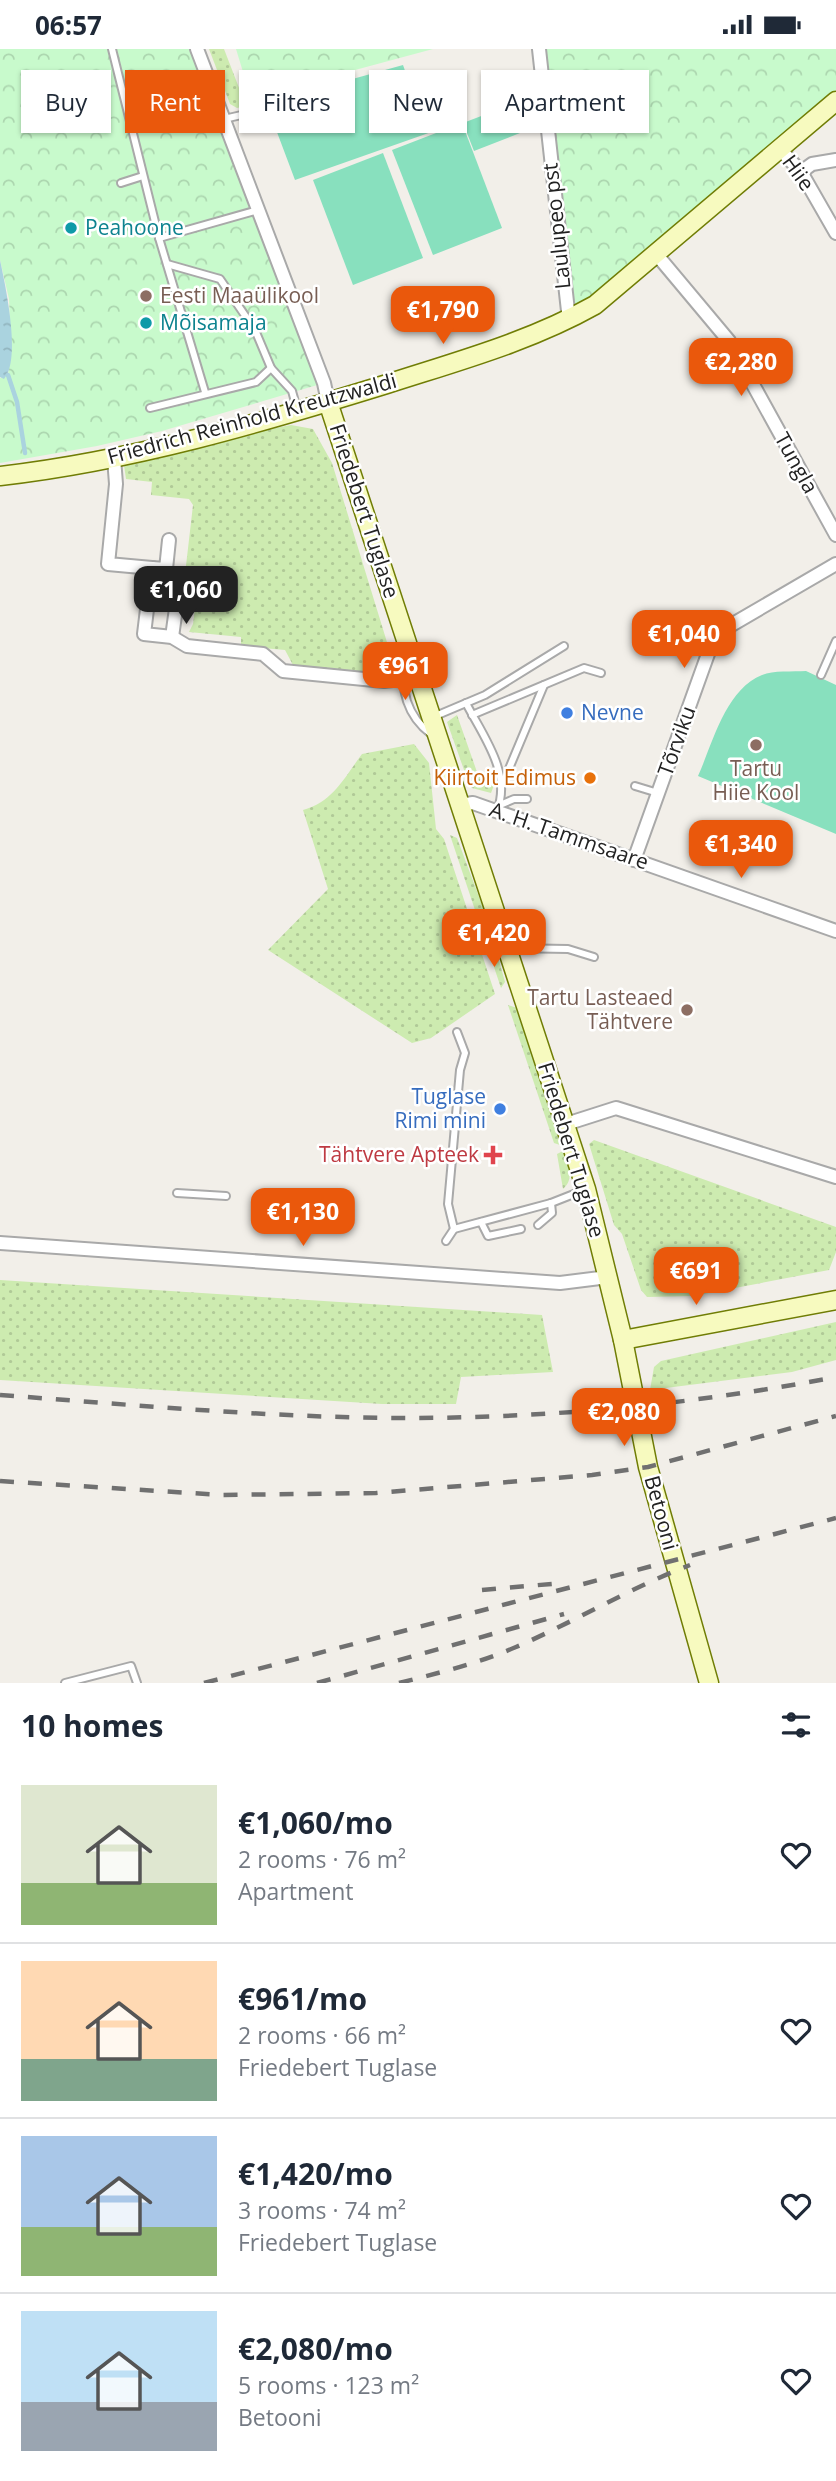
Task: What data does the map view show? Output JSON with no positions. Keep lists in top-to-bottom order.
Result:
{
  "streets": {
    "street": [
      "Hiie",
      "Laulupeo pst",
      "Friedrich Reinhold Kreutzwaldi",
      "Tungla",
      "Friedebert Tuglase",
      "Tõrviku",
      "A. H. Tammsaare",
      "Betooni"
    ]
  },
  "crossings": [
    ["Hiie", "Friedrich Reinhold Kreutzwaldi"],
    ["Laulupeo pst", "Friedrich Reinhold Kreutzwaldi"],
    ["Friedrich Reinhold Kreutzwaldi", "Tungla"],
    ["Friedrich Reinhold Kreutzwaldi", "Friedebert Tuglase"],
    ["Friedebert Tuglase", "A. H. Tammsaare"],
    ["Friedebert Tuglase", "Betooni"],
    ["Tõrviku", "A. H. Tammsaare"]
  ],
  "places": {
    "other": [
      "Peahoone",
      "Eesti Maaülikool",
      "Mõisamaja",
      "Nevne",
      "Tartu Hiie Kool",
      "Kiirtoit Edimus",
      "Tartu Lasteaed Tähtvere",
      "Tuglase Rimi mini"
    ],
    "health": ["Tähtvere Apteek"]
  },
  "page": {
    "status": "06:57",
    "chip": [
      "Buy",
      "Rent",
      "Filters",
      "New",
      "Apartment"
    ],
    "price": [
      "€1,790",
      "€2,280",
      "€1,060",
      "€1,040",
      "€961",
      "€1,340",
      "€1,420",
      "€1,130",
      "€691",
      "€2,080"
    ],
    "heading": "10 homes",
    "list": [
      {
        "name": "€1,060/mo",
        "note": "2 rooms · 76 m² · Apartment"
      },
      {
        "name": "€961/mo",
        "note": "2 rooms · 66 m² · Friedebert Tuglase"
      },
      {
        "name": "€1,420/mo",
        "note": "3 rooms · 74 m² · Friedebert Tuglase"
      },
      {
        "name": "€2,080/mo",
        "note": "5 rooms · 123 m² · Betooni"
      }
    ]
  }
}
